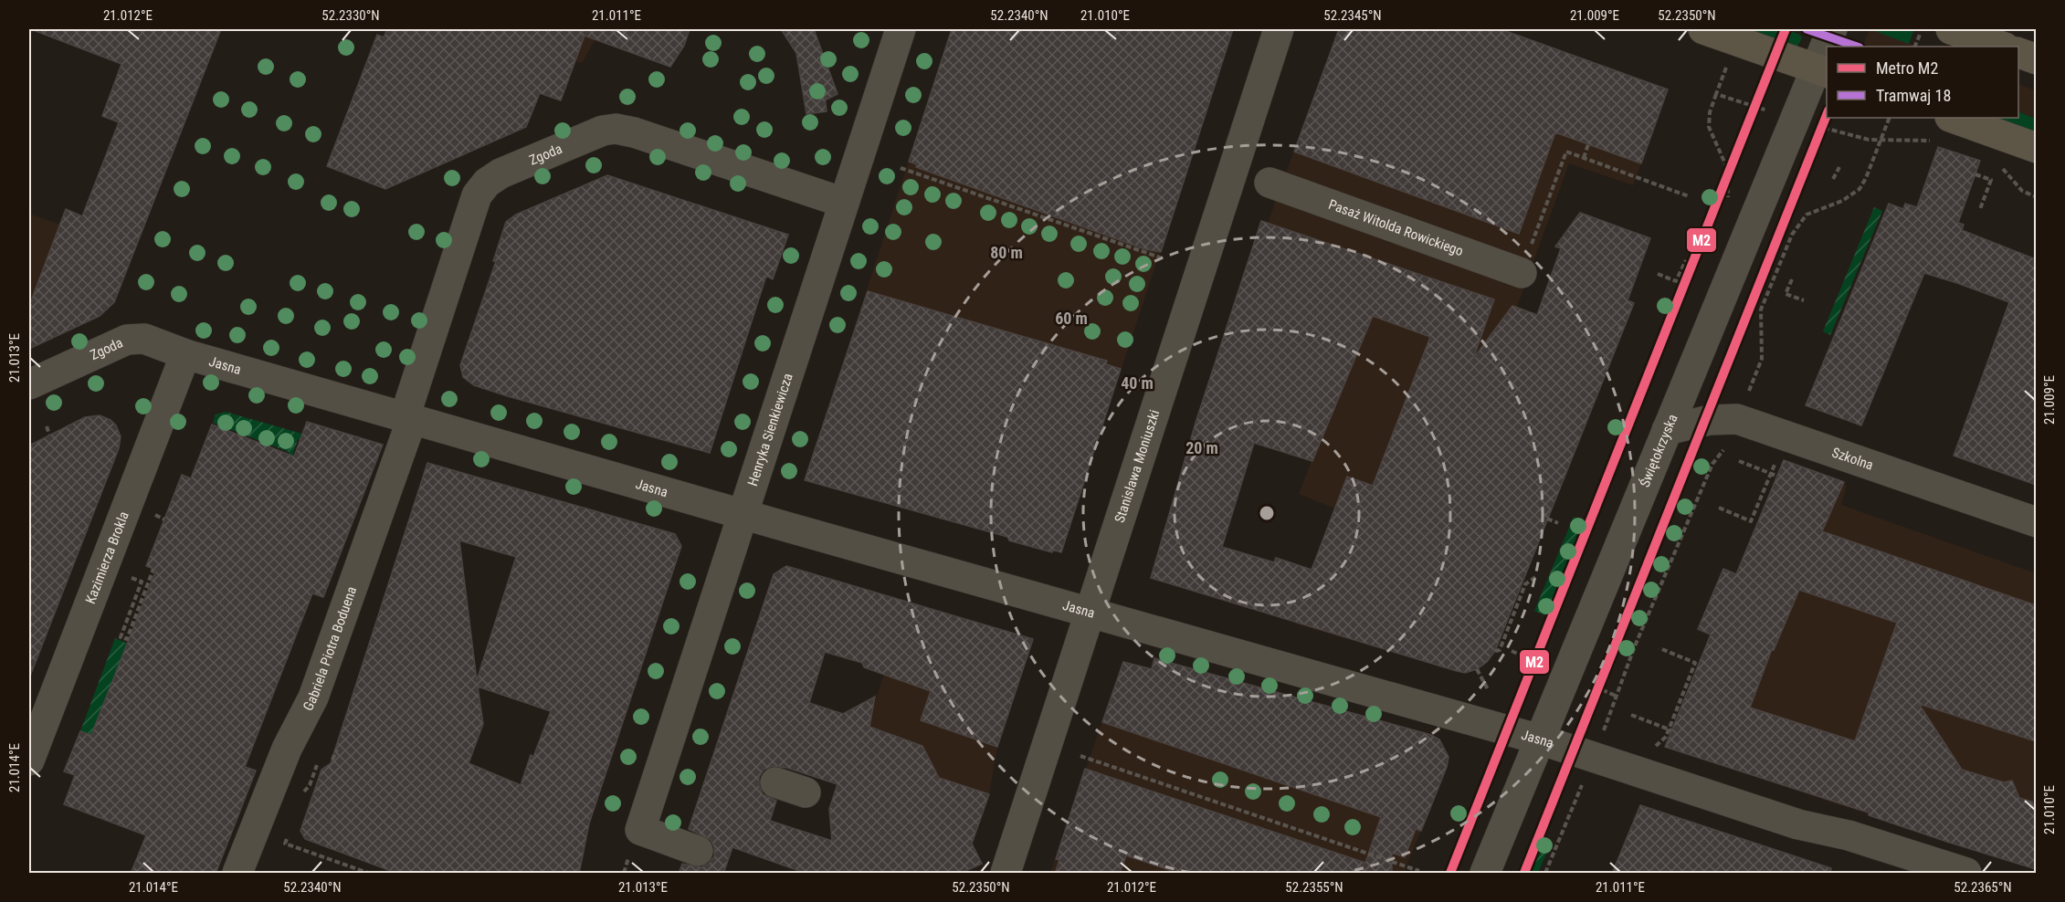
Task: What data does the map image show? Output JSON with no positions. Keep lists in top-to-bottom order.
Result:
{
  "streets": {
    "street": [
      "Zgoda",
      "Pasaż Witolda Rowickiego",
      "Jasna",
      "Henryka Sienkiewicza",
      "Świętokrzyska",
      "Szkolna",
      "Stanisława Moniuszki",
      "Kazimierza Brokla",
      "Gabriela Piotra Boduena"
    ]
  },
  "crossings": [
    ["Zgoda", "Jasna"],
    ["Zgoda", "Henryka Sienkiewicza"],
    ["Zgoda", "Kazimierza Brokla"],
    ["Zgoda", "Gabriela Piotra Boduena"],
    ["Jasna", "Henryka Sienkiewicza"],
    ["Jasna", "Świętokrzyska"],
    ["Jasna", "Stanisława Moniuszki"],
    ["Jasna", "Kazimierza Brokla"],
    ["Jasna", "Gabriela Piotra Boduena"],
    ["Świętokrzyska", "Szkolna"]
  ],
  "lines": ["metro line M2", "tram line 18"],
  "legend": ["Metro M2", "Tramwaj 18"],
  "coordinates": [
    "21.012°E",
    "52.2330°N",
    "21.011°E",
    "52.2340°N",
    "21.010°E",
    "52.2345°N",
    "21.009°E",
    "52.2350°N",
    "21.013°E",
    "21.014°E",
    "52.2355°N",
    "52.2365°N"
  ],
  "rings": [
    "80 m",
    "60 m",
    "40 m",
    "20 m"
  ]
}
